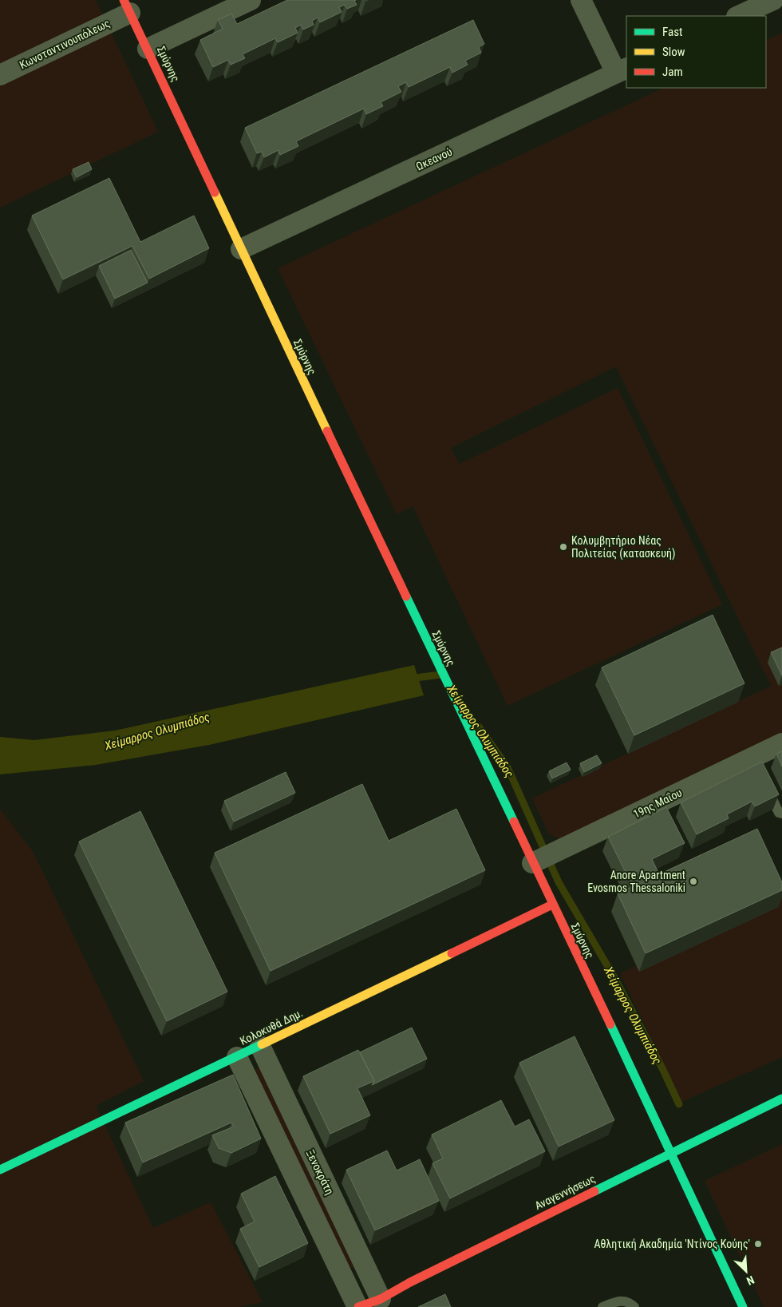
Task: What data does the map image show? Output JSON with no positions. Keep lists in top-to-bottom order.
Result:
{
  "streets": {
    "street": [
      "Κωνσταντινουπόλεως",
      "Σμύρνης",
      "Ωκεανού",
      "19ης Μαΐου",
      "Κολοκυθά Δημ.",
      "Ξενοκράτη",
      "Αναγεννήσεως"
    ]
  },
  "crossings": [
    ["Κωνσταντινουπόλεως", "Σμύρνης"],
    ["Σμύρνης", "Ωκεανού"],
    ["Σμύρνης", "19ης Μαΐου"],
    ["Σμύρνης", "Κολοκυθά Δημ."],
    ["Σμύρνης", "Αναγεννήσεως"],
    ["Κολοκυθά Δημ.", "Ξενοκράτη"],
    ["Ξενοκράτη", "Αναγεννήσεως"]
  ],
  "water": ["Χείμαρρος Ολυμπιάδος"],
  "places": ["Κολυμβητήριο Νέας Πολιτείας (κατασκευή)", "Anore Apartment Evosmos Thessaloniki", "Αθλητική Ακαδημία 'Ντίνος Κούης'"],
  "legend": ["Fast", "Slow", "Jam"],
  "north": "bottom right"
}
